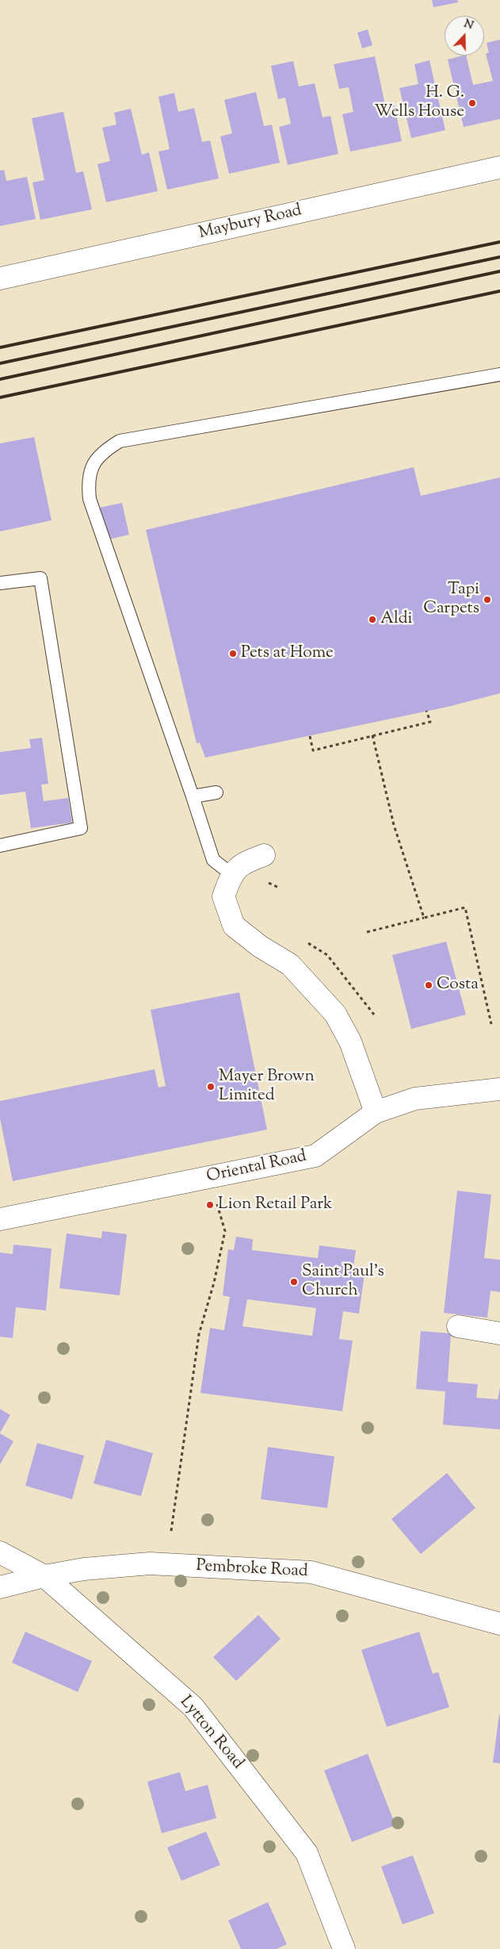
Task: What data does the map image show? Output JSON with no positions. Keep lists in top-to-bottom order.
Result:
{
  "streets": {
    "street": [
      "Maybury Road",
      "Oriental Road",
      "Pembroke Road",
      "Lytton Road"
    ]
  },
  "crossings": [
    ["Pembroke Road", "Lytton Road"]
  ],
  "places": [
    "H. G. Wells House",
    "Tapi Carpets",
    "Aldi",
    "Pets at Home",
    "Costa",
    "Mayer Brown Limited",
    "Lion Retail Park",
    "Saint Paul's Church"
  ],
  "north": "top"
}
